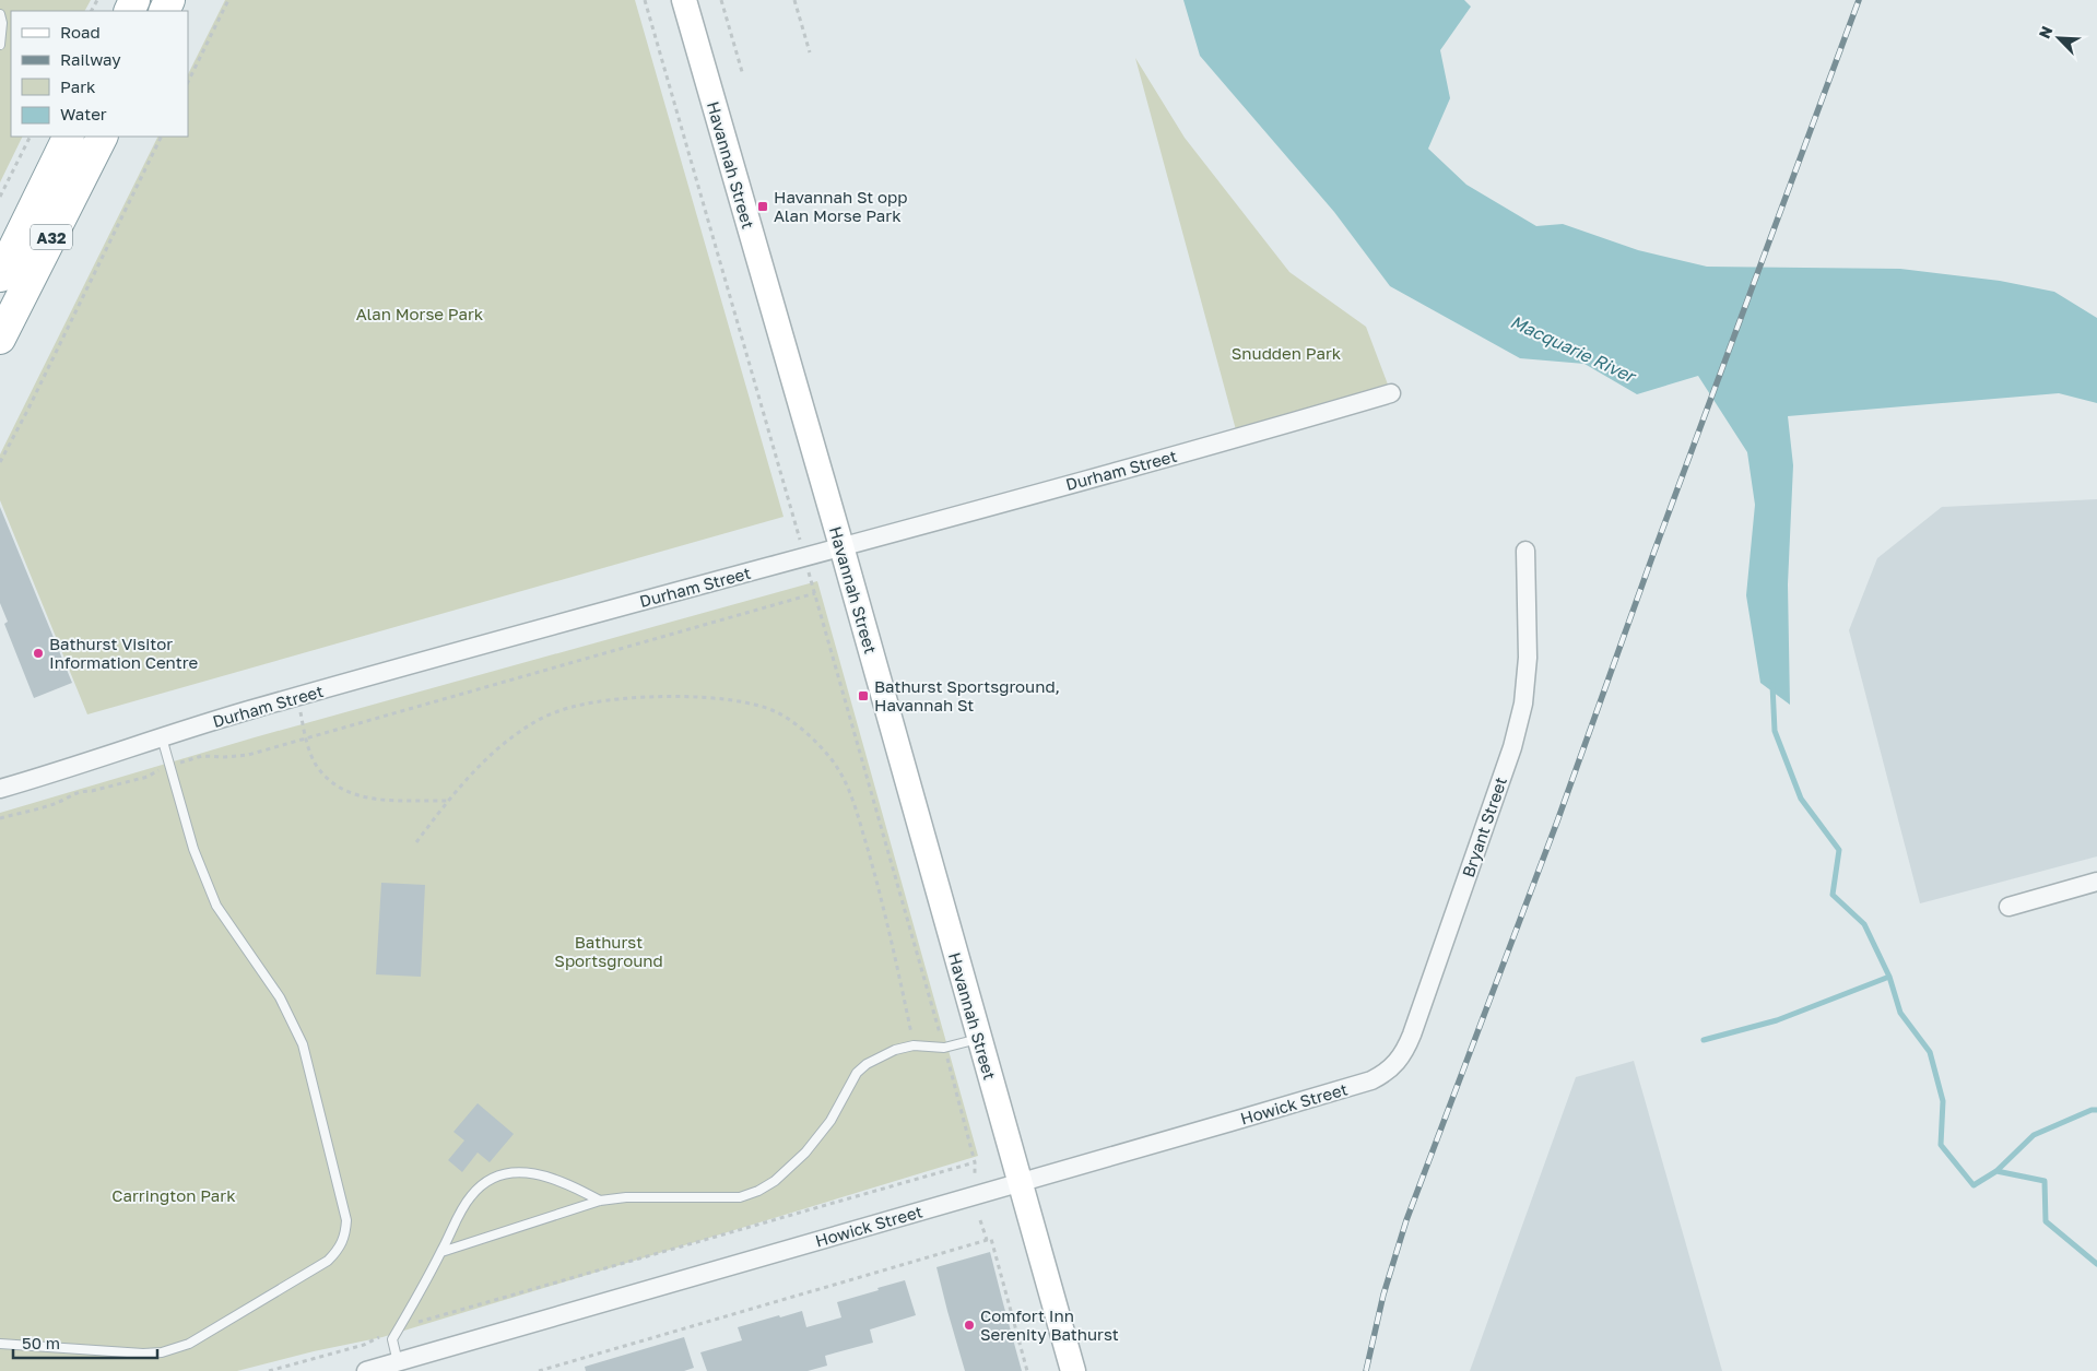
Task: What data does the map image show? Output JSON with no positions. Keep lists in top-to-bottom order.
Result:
{
  "streets": {
    "highway": ["A32"],
    "street": [
      "Havannah Street",
      "Durham Street",
      "Bryant Street",
      "Howick Street"
    ]
  },
  "crossings": [
    ["Havannah Street", "Durham Street"],
    ["Havannah Street", "Howick Street"],
    ["Bryant Street", "Howick Street"]
  ],
  "water": ["Macquarie River"],
  "parks": [
    "Alan Morse Park",
    "Snudden Park",
    "Bathurst Sportsground",
    "Carrington Park"
  ],
  "places": {
    "transit": ["Havannah St opp Alan Morse Park", "Bathurst Sportsground, Havannah St"],
    "other": ["Bathurst Visitor Information Centre", "Comfort Inn Serenity Bathurst"]
  },
  "legend": [
    "Road",
    "Railway",
    "Park",
    "Water"
  ],
  "scale_bar": "50 m",
  "north": "top left"
}
